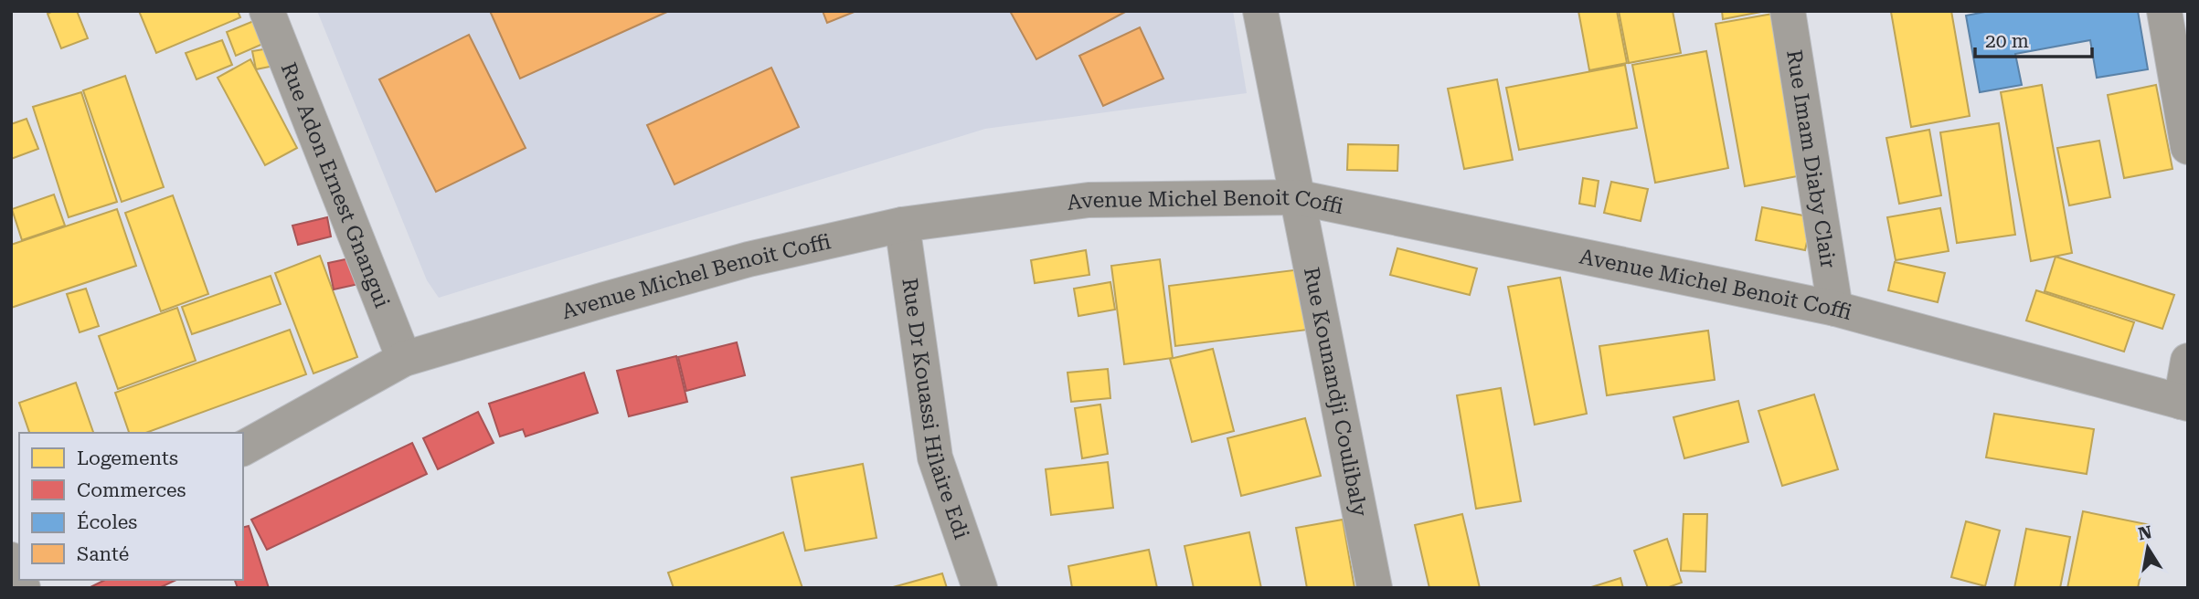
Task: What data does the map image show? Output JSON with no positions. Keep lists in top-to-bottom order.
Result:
{
  "streets": {
    "street": [
      "Rue Imam Diaby Clair",
      "Rue Adon Ernest Gnangui",
      "Avenue Michel Benoit Coffi",
      "Rue Kounandji Coulibaly",
      "Rue Dr Kouassi Hilaire Edi"
    ]
  },
  "crossings": [
    ["Rue Imam Diaby Clair", "Avenue Michel Benoit Coffi"],
    ["Rue Adon Ernest Gnangui", "Avenue Michel Benoit Coffi"],
    ["Avenue Michel Benoit Coffi", "Rue Kounandji Coulibaly"],
    ["Avenue Michel Benoit Coffi", "Rue Dr Kouassi Hilaire Edi"]
  ],
  "legend": [
    "Logements",
    "Commerces",
    "Écoles",
    "Santé"
  ],
  "scale_bar": "20 m",
  "north": "top"
}
